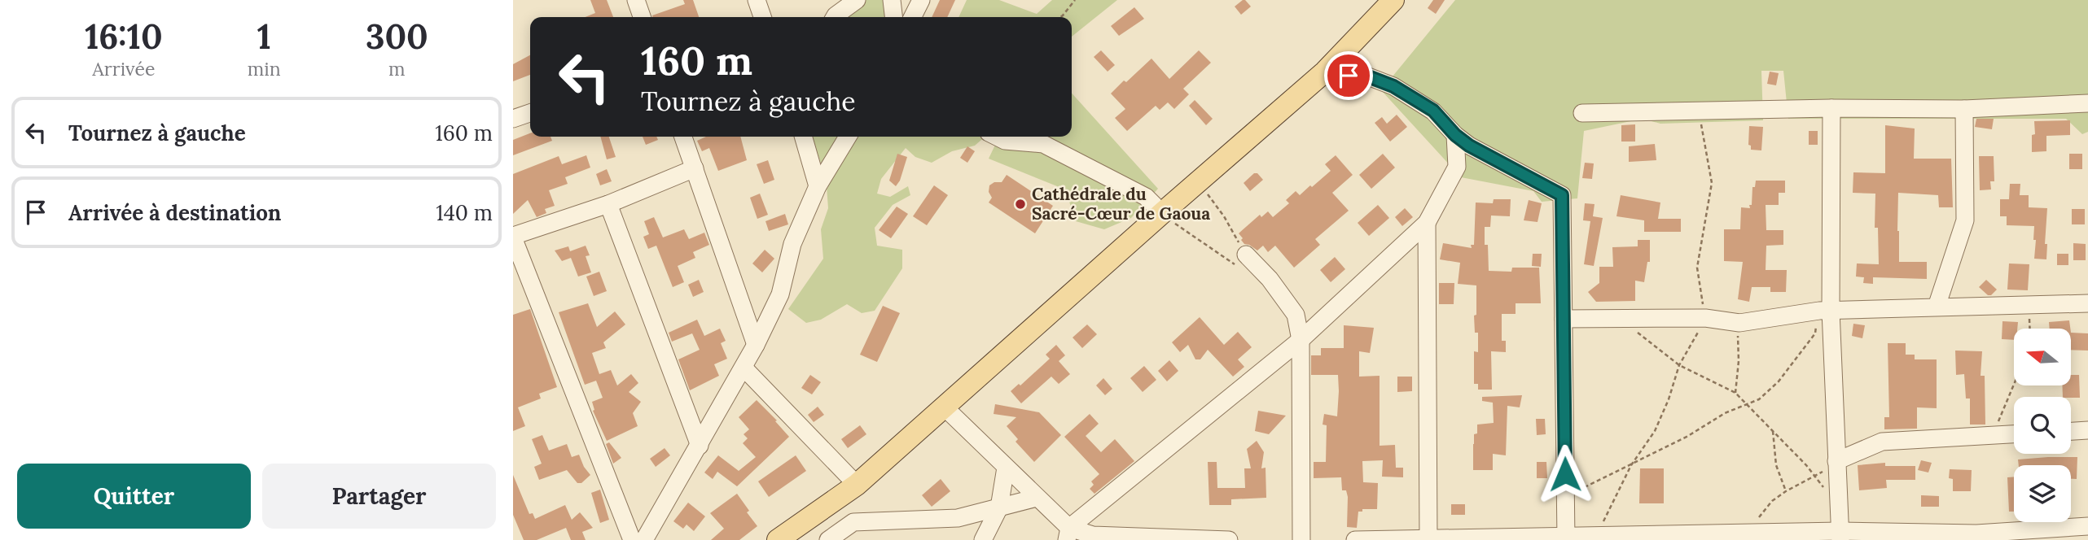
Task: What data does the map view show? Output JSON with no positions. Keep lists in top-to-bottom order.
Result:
{
  "places": ["Cathédrale du Sacré-Cœur de Gaoua"],
  "north": "left",
  "page": {
    "eta": [
      "16:10",
      "Arrivée",
      "1",
      "min",
      "300",
      "m"
    ],
    "turn": ["160 m", "Tournez à gauche"],
    "list": [
      {
        "name": "Tournez à gauche",
        "value": "160 m"
      },
      {
        "name": "Arrivée à destination",
        "value": "140 m"
      }
    ],
    "buttons": ["Quitter", "Partager"]
  }
}
